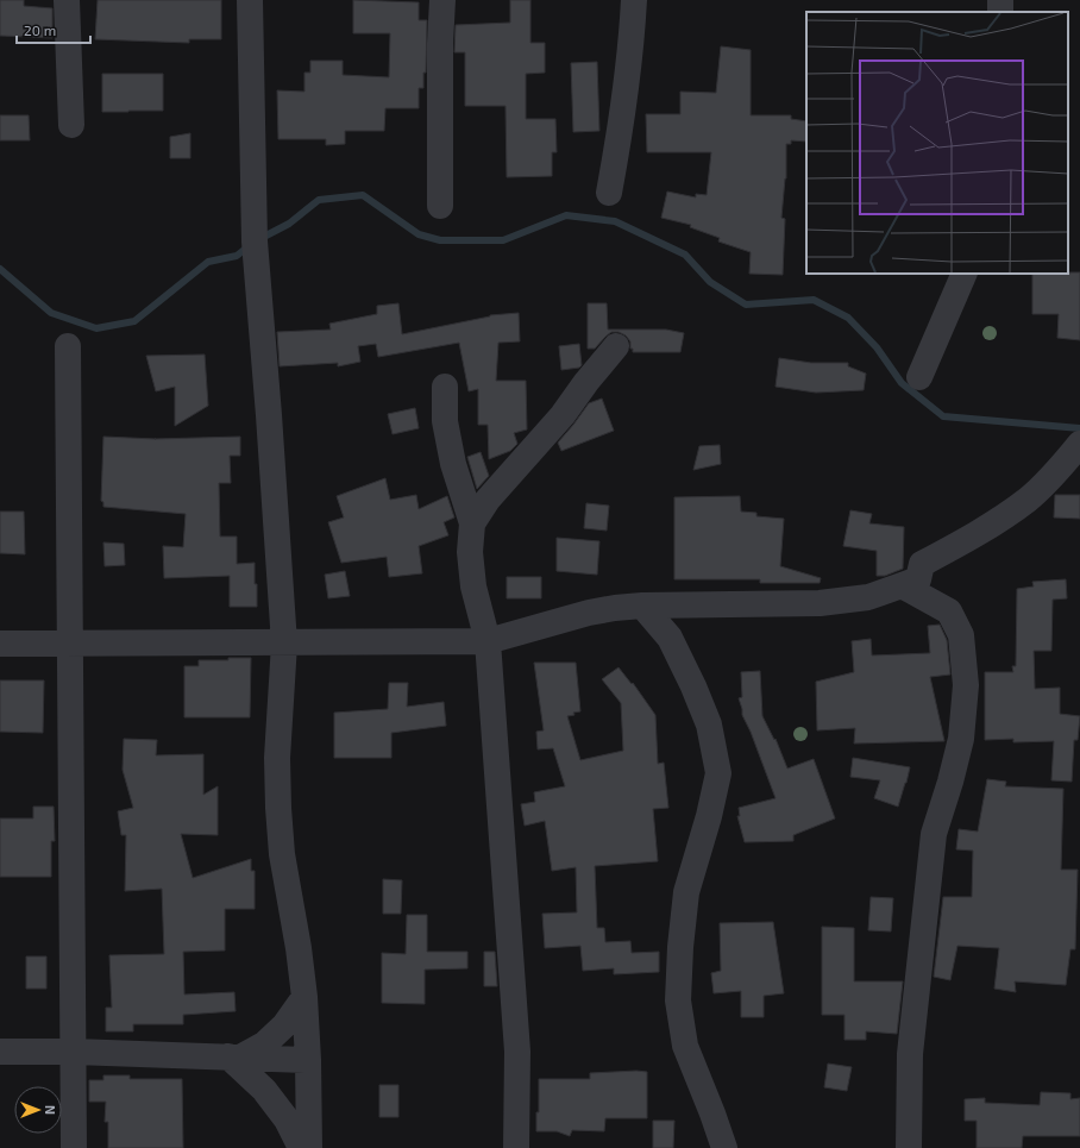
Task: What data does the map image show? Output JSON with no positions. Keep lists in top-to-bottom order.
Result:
{
  "scale_bar": "20 m",
  "north": "right"
}
